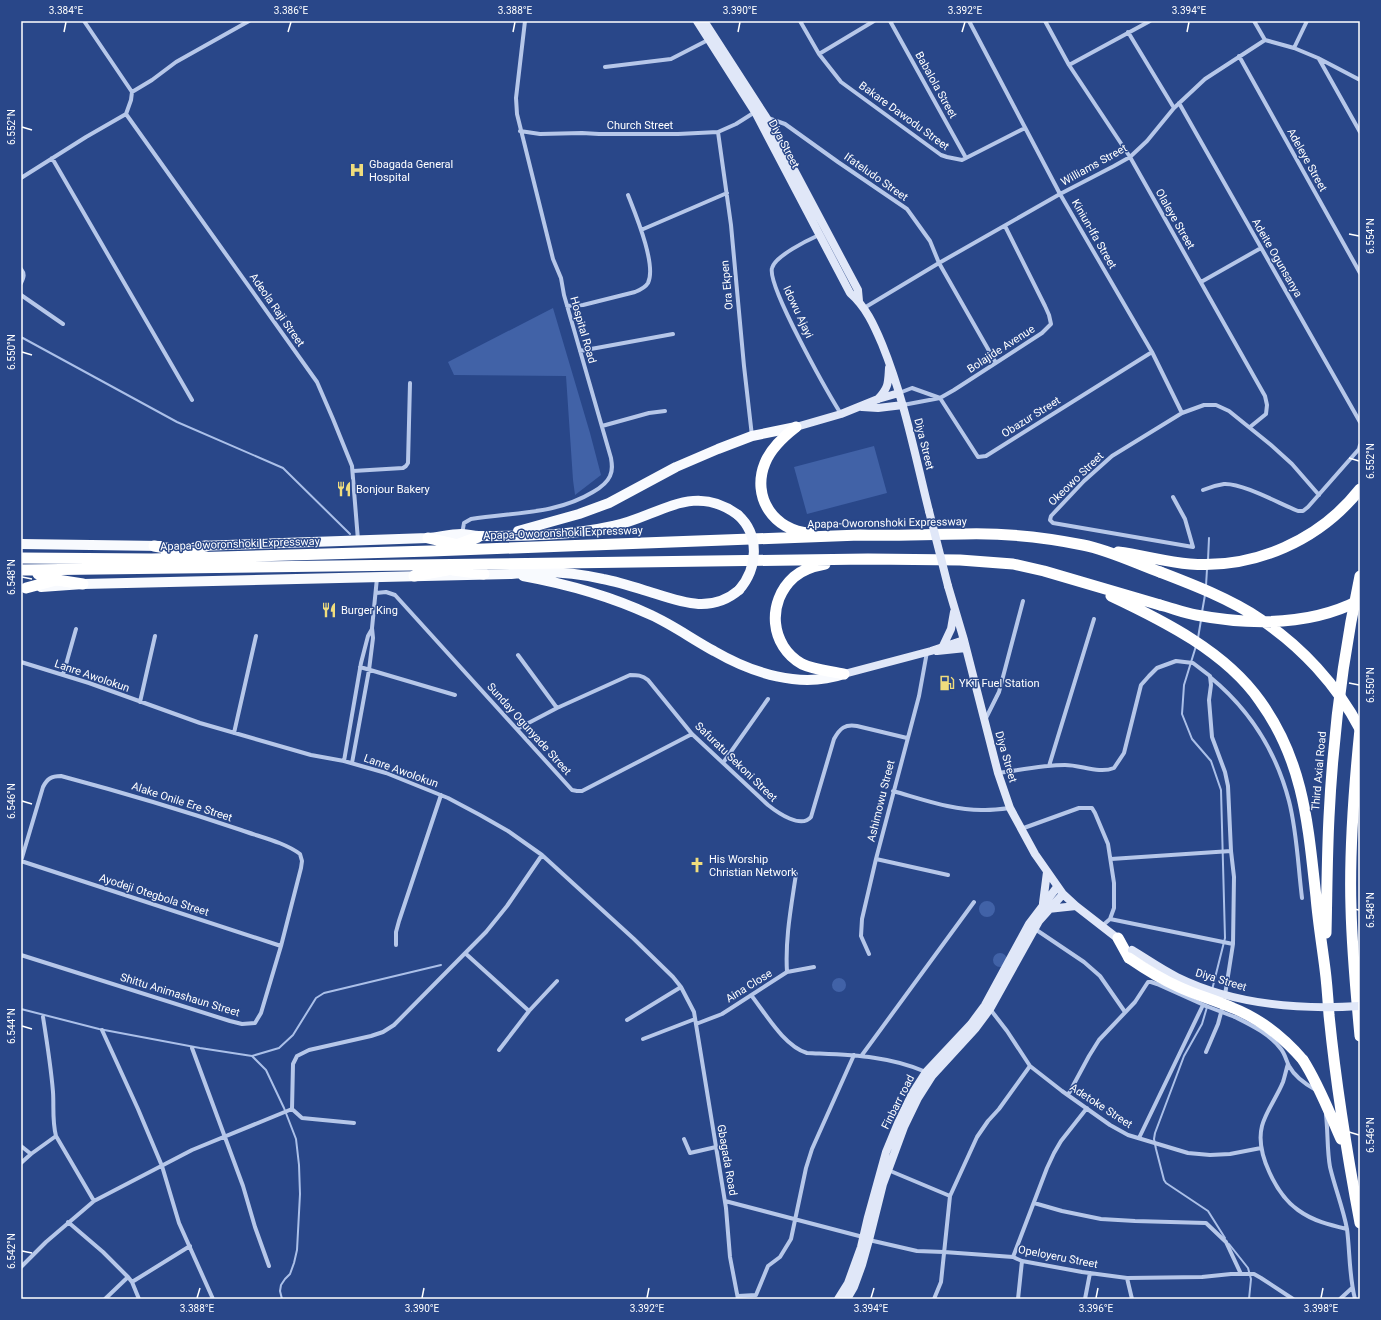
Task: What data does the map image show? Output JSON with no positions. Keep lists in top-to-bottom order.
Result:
{
  "streets": {
    "highway": ["Apapa-Oworonshoki Expressway", "Third Axial Road"],
    "main road": ["Diya Street", "Finbarr road"],
    "street": [
      "Babalola Street",
      "Bakare Dawodu Street",
      "Church Street",
      "Adeleye Street",
      "Williams Street",
      "Ifateludo Street",
      "Olaleye Street",
      "Kiniun-Ifa Street",
      "Adeite Ogunsanya",
      "Ora Ekpen",
      "Adeola Raji Street",
      "Idowu Ajayi",
      "Hospital Road",
      "Bolajide Avenue",
      "Obazur Street",
      "Okeowo Street",
      "Lanre Awolokun",
      "Sunday Ogunyade Street",
      "Safuratu Sekoni Street",
      "Ashimowu Street",
      "Alake Onile Ere Street",
      "Ayodeji Otegbola Street",
      "Aina Close",
      "Shittu Animashaun Street",
      "Adetoke Street",
      "Gbagada Road",
      "Opeloyeru Street"
    ]
  },
  "crossings": [
    ["Babalola Street", "Bakare Dawodu Street"],
    ["Bakare Dawodu Street", "Kiniun-Ifa Street"],
    ["Church Street", "Diya Street"],
    ["Church Street", "Ora Ekpen"],
    ["Church Street", "Hospital Road"],
    ["Diya Street", "Williams Street"],
    ["Diya Street", "Ifateludo Street"],
    ["Diya Street", "Idowu Ajayi"],
    ["Diya Street", "Bolajide Avenue"],
    ["Adeleye Street", "Williams Street"],
    ["Williams Street", "Ifateludo Street"],
    ["Williams Street", "Olaleye Street"],
    ["Williams Street", "Kiniun-Ifa Street"],
    ["Williams Street", "Adeite Ogunsanya"],
    ["Williams Street", "Bolajide Avenue"],
    ["Ifateludo Street", "Bolajide Avenue"],
    ["Olaleye Street", "Okeowo Street"],
    ["Kiniun-Ifa Street", "Obazur Street"],
    ["Kiniun-Ifa Street", "Okeowo Street"],
    ["Adeola Raji Street", "Apapa-Oworonshoki Expressway"],
    ["Hospital Road", "Apapa-Oworonshoki Expressway"],
    ["Bolajide Avenue", "Obazur Street"],
    ["Lanre Awolokun", "Aina Close"],
    ["Lanre Awolokun", "Gbagada Road"],
    ["Sunday Ogunyade Street", "Safuratu Sekoni Street"],
    ["Safuratu Sekoni Street", "Ashimowu Street"],
    ["Alake Onile Ere Street", "Ayodeji Otegbola Street"],
    ["Alake Onile Ere Street", "Shittu Animashaun Street"],
    ["Ayodeji Otegbola Street", "Shittu Animashaun Street"],
    ["Aina Close", "Gbagada Road"],
    ["Finbarr road", "Adetoke Street"],
    ["Finbarr road", "Opeloyeru Street"],
    ["Gbagada Road", "Opeloyeru Street"]
  ],
  "places": {
    "hospital": ["Gbagada General Hospital"],
    "restaurant": ["Bonjour Bakery", "Burger King"],
    "fuel station": ["YKT Fuel Station"],
    "church": ["His Worship Christian Network"]
  },
  "coordinates": [
    "3.384°E",
    "3.386°E",
    "3.388°E",
    "3.390°E",
    "3.392°E",
    "3.394°E",
    "6.552°N",
    "6.554°N",
    "6.550°N",
    "6.548°N",
    "6.546°N",
    "6.544°N",
    "6.542°N",
    "3.396°E",
    "3.398°E"
  ]
}
